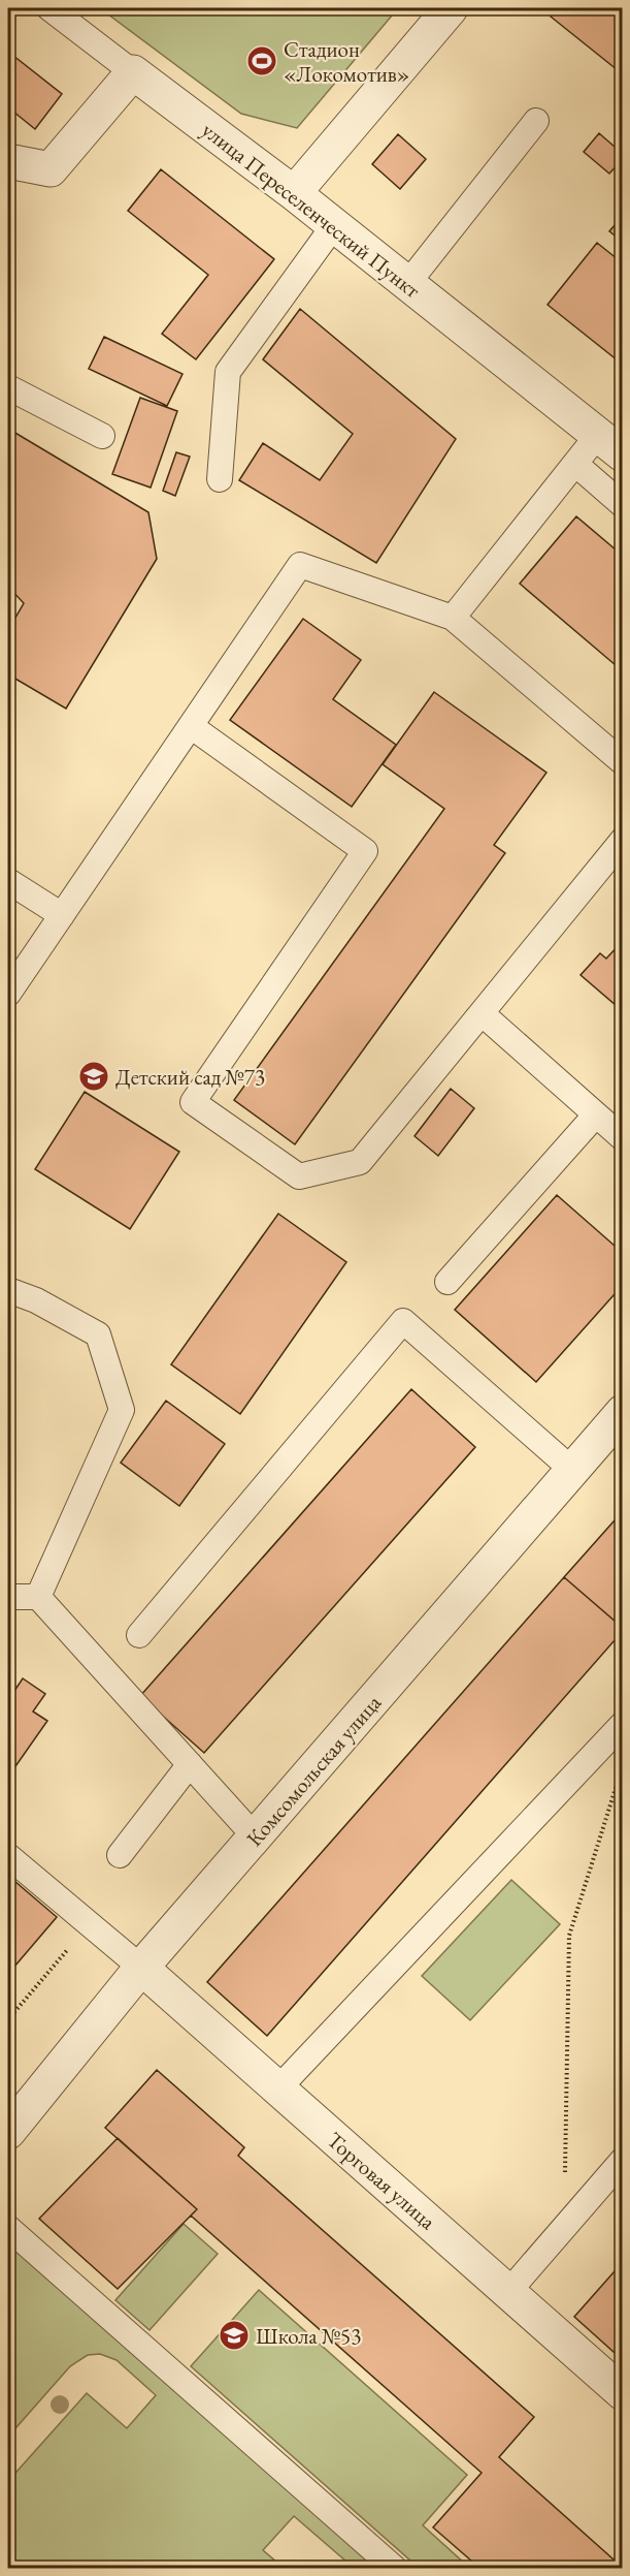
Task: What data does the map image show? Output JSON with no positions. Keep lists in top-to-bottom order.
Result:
{
  "streets": {
    "street": ["улица Переселенческий Пункт", "Комсомольская улица", "Торговая улица"]
  },
  "crossings": [
    ["Комсомольская улица", "Торговая улица"]
  ],
  "places": {
    "sports": ["Стадион «Локомотив»"],
    "school or university": ["Детский сад №73", "Школа №53"]
  }
}
